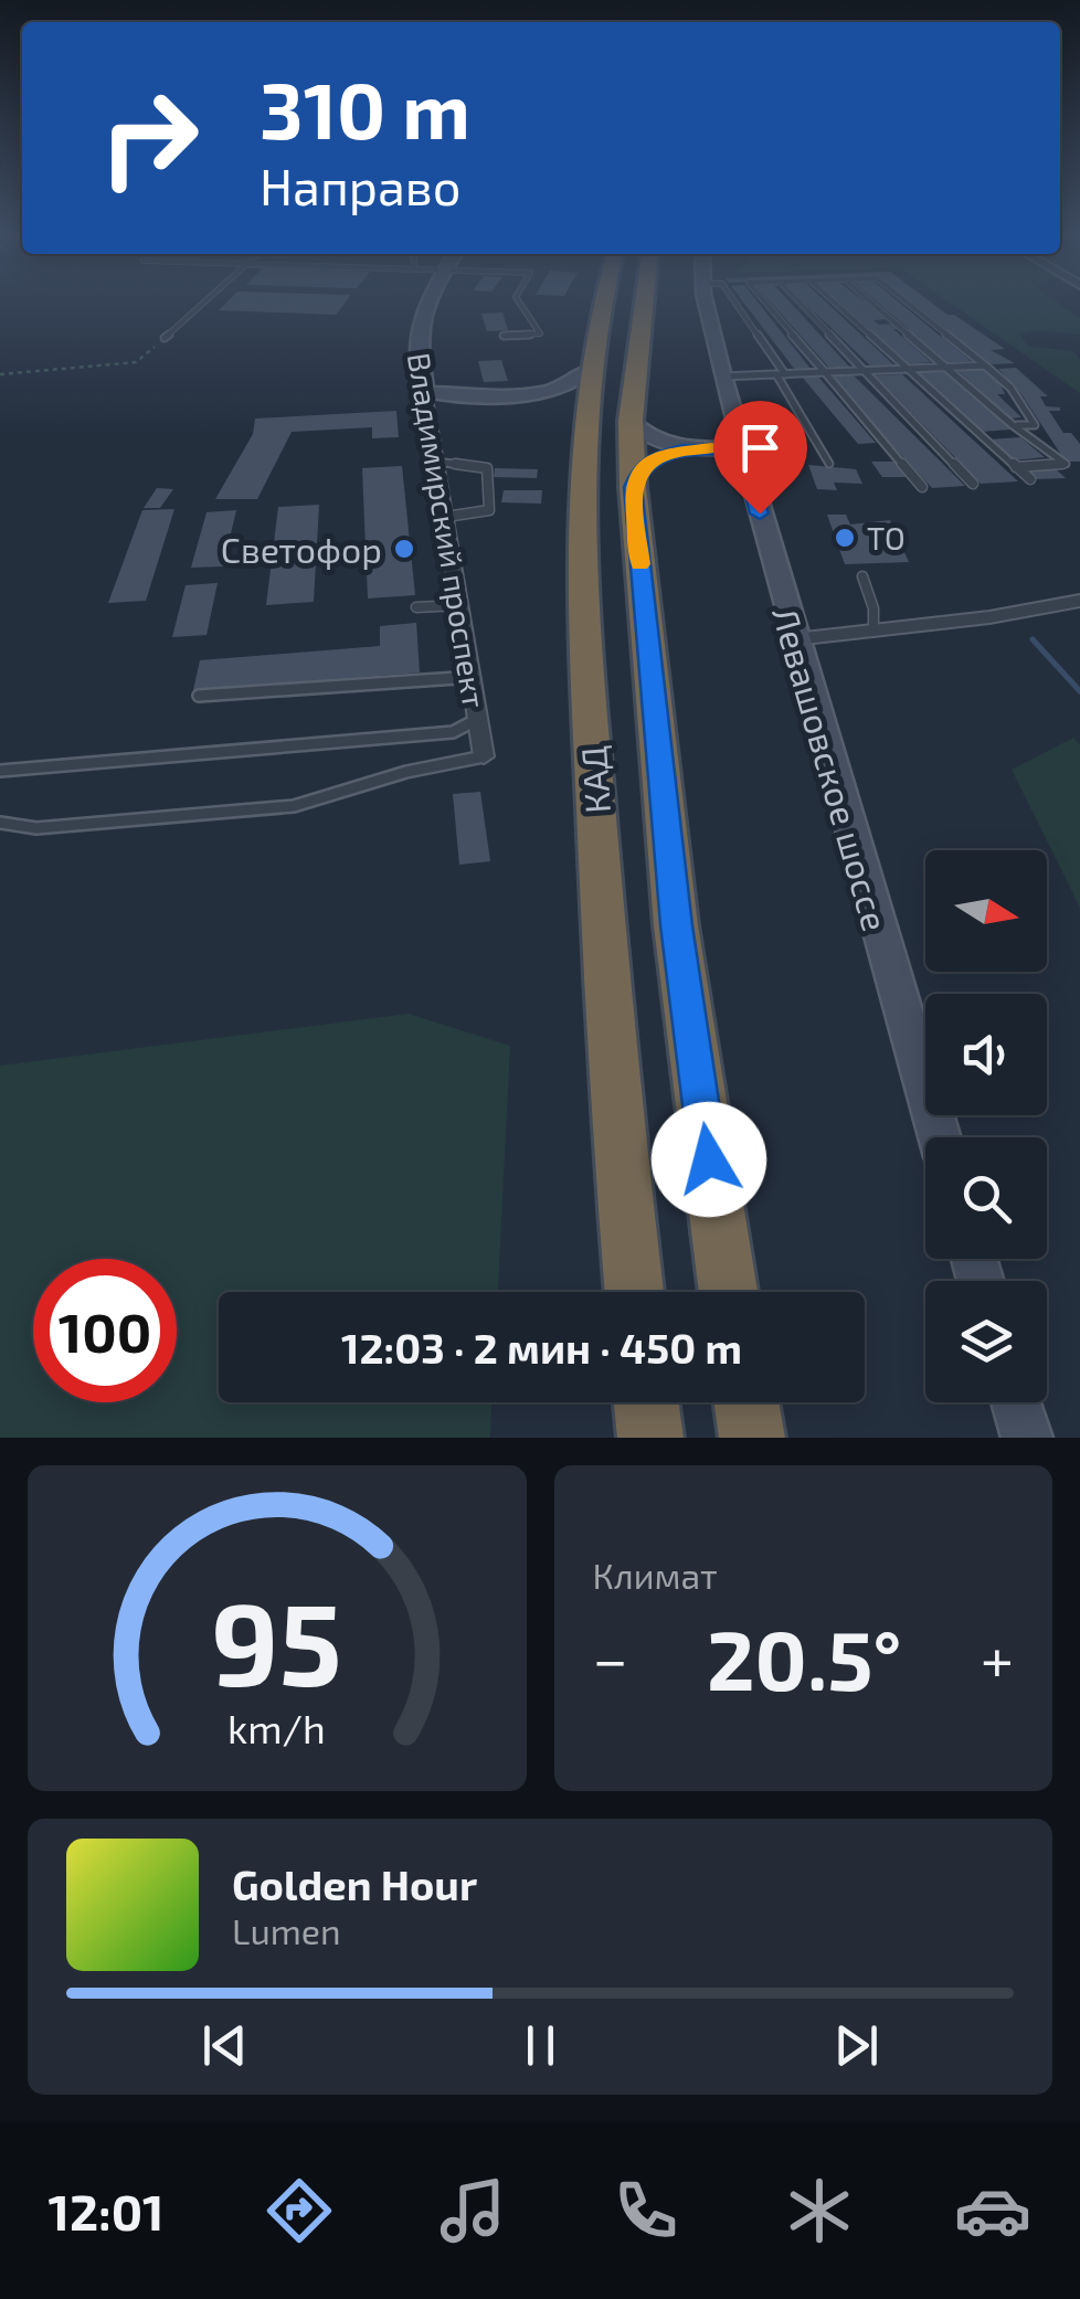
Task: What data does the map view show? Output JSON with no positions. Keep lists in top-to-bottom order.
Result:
{
  "streets": {
    "highway": ["КАД"],
    "main road": ["Владимирский проспект", "Левашовское шоссе"]
  },
  "places": ["ТО", "Светофор"],
  "north": "right",
  "page": {
    "turn": ["310 m", "Направо"],
    "limit": "100",
    "trip": "12:03 · 2 мин · 450 m",
    "tile": "Климат",
    "heat": ["−", "20.5°", "+"],
    "song": ["Golden Hour", "Lumen"],
    "tabs": "12:01",
    "gauge": ["95", "km/h"]
  }
}
